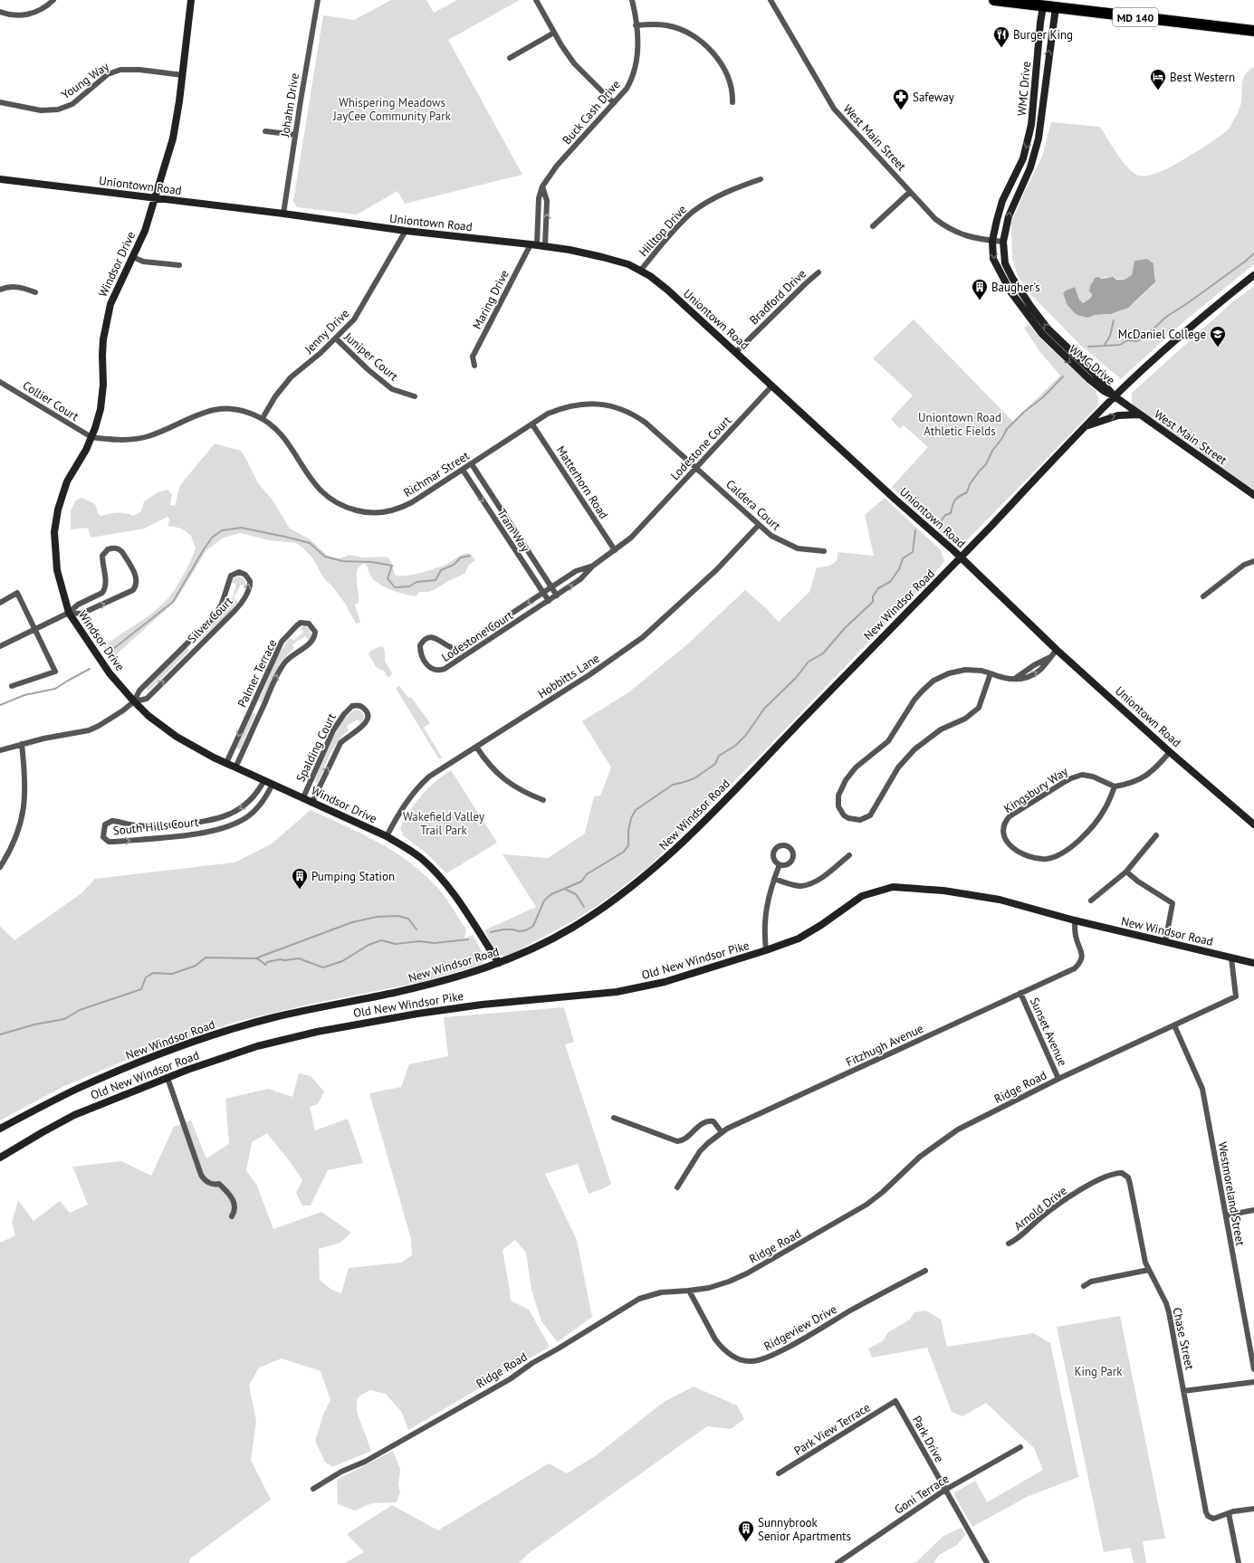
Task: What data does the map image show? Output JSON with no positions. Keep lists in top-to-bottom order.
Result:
{
  "streets": {
    "highway": ["MD 140"],
    "main road": [
      "WMC Drive",
      "West Main Street",
      "Uniontown Road",
      "Windsor Drive",
      "New Windsor Road",
      "Old New Windsor Pike",
      "Old New Windsor Road"
    ],
    "street": [
      "Young Way",
      "Johahn Drive",
      "Buck Cash Drive",
      "Hilltop Drive",
      "Bradford Drive",
      "Maring Drive",
      "Jenny Drive",
      "Juniper Court",
      "Collier Court",
      "Lodestone Court",
      "Richmar Street",
      "Matterhorn Road",
      "Caldera Court",
      "Tram Way",
      "Silver Court",
      "Palmer Terrace",
      "Hobbitts Lane",
      "Spalding Court",
      "Kingsbury Way",
      "South Hills Court",
      "Sunset Avenue",
      "Fitzhugh Avenue",
      "Ridge Road",
      "Westmoreland Street",
      "Arnold Drive",
      "Ridgeview Drive",
      "Chase Street",
      "Park View Terrace",
      "Park Drive",
      "Goni Terrace"
    ]
  },
  "crossings": [
    ["MD 140", "WMC Drive"],
    ["Young Way", "Windsor Drive"],
    ["WMC Drive", "West Main Street"],
    ["WMC Drive", "New Windsor Road"],
    ["Johahn Drive", "Uniontown Road"],
    ["Buck Cash Drive", "Uniontown Road"],
    ["Buck Cash Drive", "Maring Drive"],
    ["West Main Street", "New Windsor Road"],
    ["Uniontown Road", "Hilltop Drive"],
    ["Uniontown Road", "Windsor Drive"],
    ["Uniontown Road", "Bradford Drive"],
    ["Uniontown Road", "Maring Drive"],
    ["Uniontown Road", "Jenny Drive"],
    ["Uniontown Road", "Lodestone Court"],
    ["Uniontown Road", "New Windsor Road"],
    ["Windsor Drive", "Collier Court"],
    ["Windsor Drive", "Richmar Street"],
    ["Windsor Drive", "New Windsor Road"],
    ["Windsor Drive", "Silver Court"],
    ["Windsor Drive", "Palmer Terrace"],
    ["Windsor Drive", "Hobbitts Lane"],
    ["Windsor Drive", "Spalding Court"],
    ["Windsor Drive", "South Hills Court"],
    ["Jenny Drive", "Juniper Court"],
    ["Jenny Drive", "Richmar Street"],
    ["Collier Court", "Richmar Street"],
    ["Lodestone Court", "Richmar Street"],
    ["Lodestone Court", "Matterhorn Road"],
    ["Lodestone Court", "Caldera Court"],
    ["Lodestone Court", "Tram Way"],
    ["Richmar Street", "Matterhorn Road"],
    ["Richmar Street", "Caldera Court"],
    ["Richmar Street", "Tram Way"],
    ["Caldera Court", "Hobbitts Lane"],
    ["New Windsor Road", "Old New Windsor Pike"],
    ["New Windsor Road", "Fitzhugh Avenue"],
    ["New Windsor Road", "Ridge Road"],
    ["Old New Windsor Pike", "Fitzhugh Avenue"],
    ["Old New Windsor Pike", "Old New Windsor Road"],
    ["Sunset Avenue", "Fitzhugh Avenue"],
    ["Sunset Avenue", "Ridge Road"],
    ["Ridge Road", "Westmoreland Street"],
    ["Ridge Road", "Ridgeview Drive"],
    ["Arnold Drive", "Chase Street"],
    ["Park View Terrace", "Park Drive"],
    ["Park Drive", "Goni Terrace"]
  ],
  "parks": [
    "Whispering Meadows JayCee Community Park",
    "Uniontown Road Athletic Fields",
    "Wakefield Valley Trail Park",
    "King Park"
  ],
  "places": {
    "restaurant": ["Burger King"],
    "hotel": ["Best Western"],
    "pharmacy": ["Safeway"],
    "building": ["Baugher's", "Pumping Station", "Sunnybrook Senior Apartments"],
    "school or university": ["McDaniel College"]
  }
}
